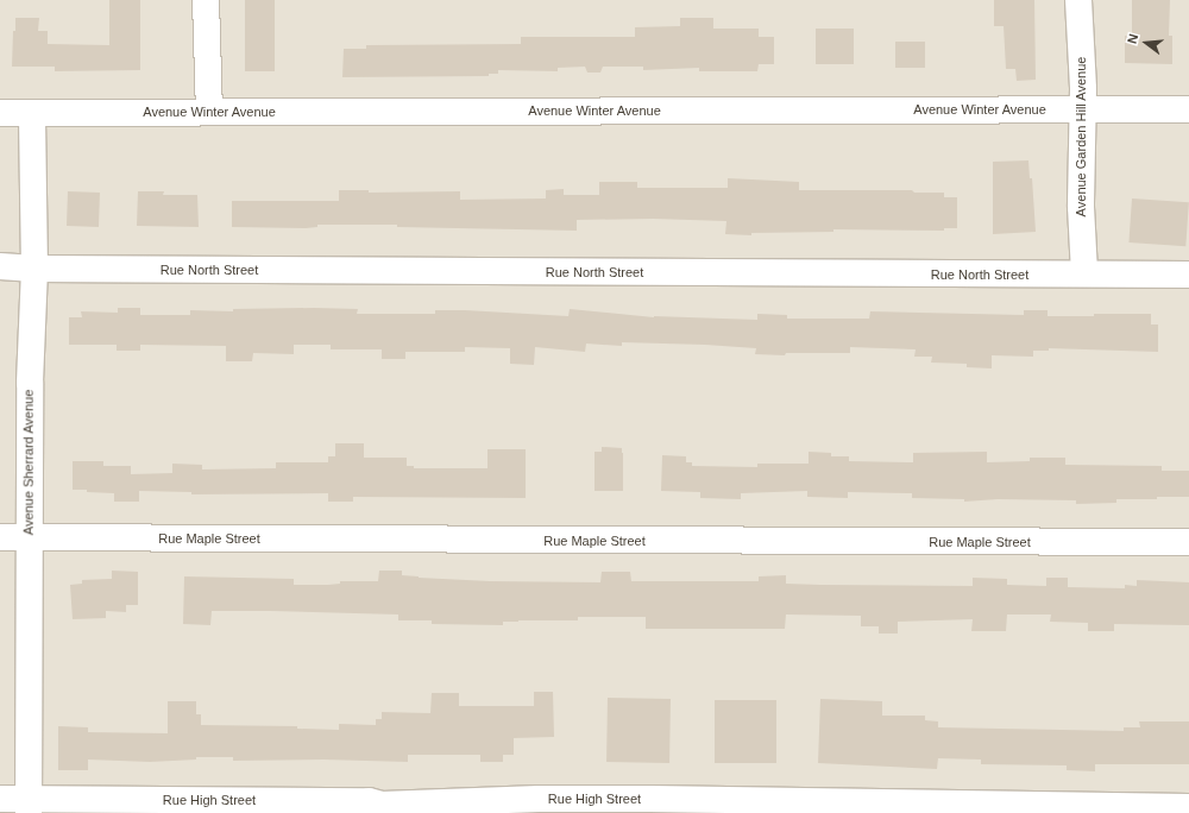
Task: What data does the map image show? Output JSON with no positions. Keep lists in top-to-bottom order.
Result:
{
  "streets": {
    "street": [
      "Avenue Winter Avenue",
      "Avenue Garden Hill Avenue",
      "Rue North Street",
      "Avenue Sherrard Avenue",
      "Rue Maple Street",
      "Rue High Street"
    ]
  },
  "crossings": [
    ["Avenue Winter Avenue", "Avenue Garden Hill Avenue"],
    ["Avenue Winter Avenue", "Avenue Sherrard Avenue"],
    ["Avenue Garden Hill Avenue", "Rue North Street"],
    ["Rue North Street", "Avenue Sherrard Avenue"],
    ["Avenue Sherrard Avenue", "Rue Maple Street"],
    ["Avenue Sherrard Avenue", "Rue High Street"]
  ],
  "north": "left"
}
